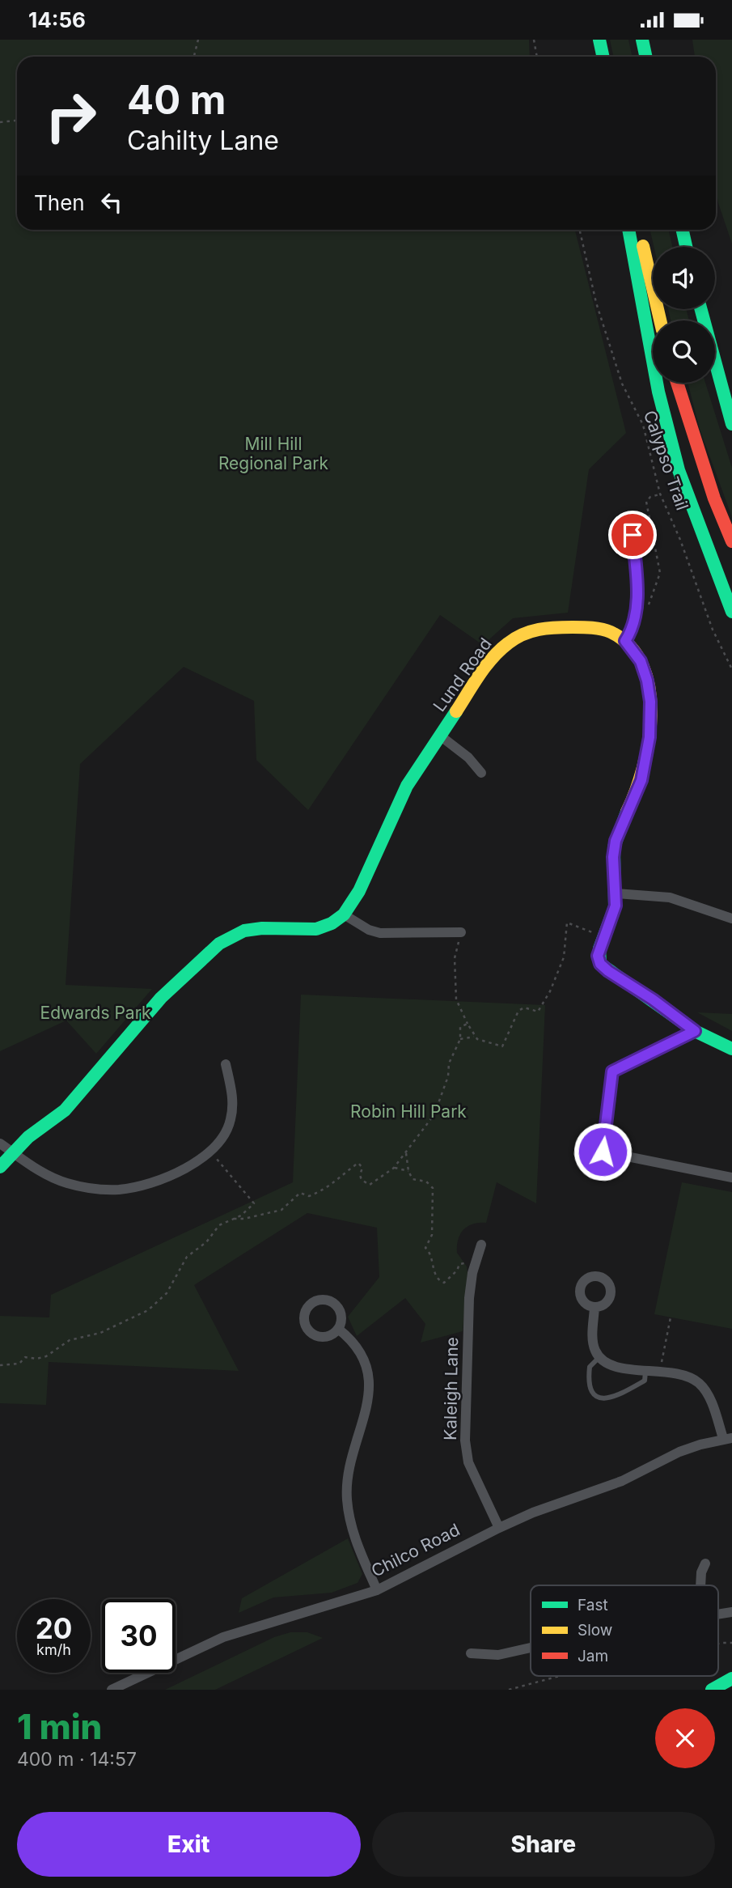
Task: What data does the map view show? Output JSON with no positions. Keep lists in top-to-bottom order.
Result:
{
  "streets": {
    "main road": ["Lund Road"],
    "street": ["Kaleigh Lane", "Chilco Road"],
    "path": ["Calypso Trail"]
  },
  "crossings": [
    ["Kaleigh Lane", "Chilco Road"]
  ],
  "parks": ["Mill Hill Regional Park", "Edwards Park", "Robin Hill Park"],
  "legend": ["Fast", "Slow", "Jam"],
  "page": {
    "status": "14:56",
    "turn": ["40 m", "Cahilty Lane"],
    "then": "Then",
    "speed": "20 km/h",
    "limit": "30",
    "heading": ["1 min", "400 m · 14:57"],
    "buttons": ["Exit", "Share"]
  }
}
